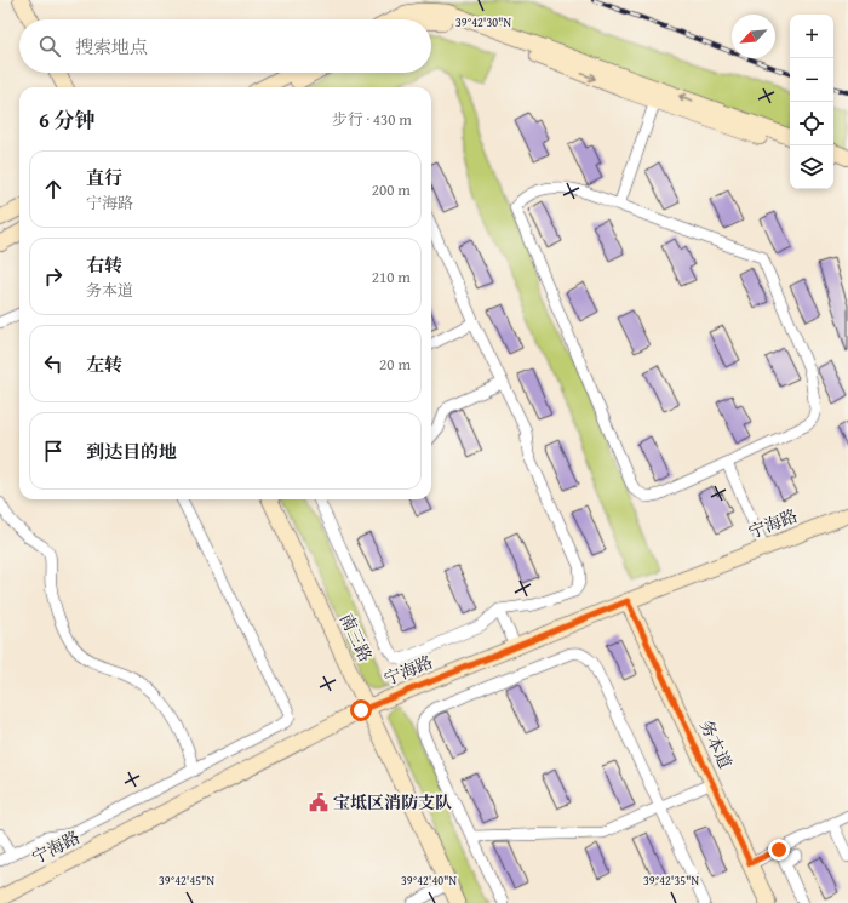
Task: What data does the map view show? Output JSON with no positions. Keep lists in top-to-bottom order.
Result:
{
  "streets": {
    "street": ["宁海路", "南三路", "务本道"]
  },
  "crossings": [
    ["宁海路", "南三路"],
    ["宁海路", "务本道"]
  ],
  "places": {
    "public building": ["宝坻区消防支队"]
  },
  "north": "bottom left",
  "page": {
    "map_buttons": ["+", "−"],
    "search": "搜索地点",
    "heading": ["6 分钟", "步行 · 430 m"],
    "list": [
      ["直行", "宁海路", "200 m"],
      ["右转", "务本道", "210 m"],
      ["左转", "20 m"],
      "到达目的地"
    ]
  },
  "coordinates": [
    "39°42'30\"N",
    "39°42'45\"N",
    "39°42'40\"N",
    "39°42'35\"N"
  ]
}
